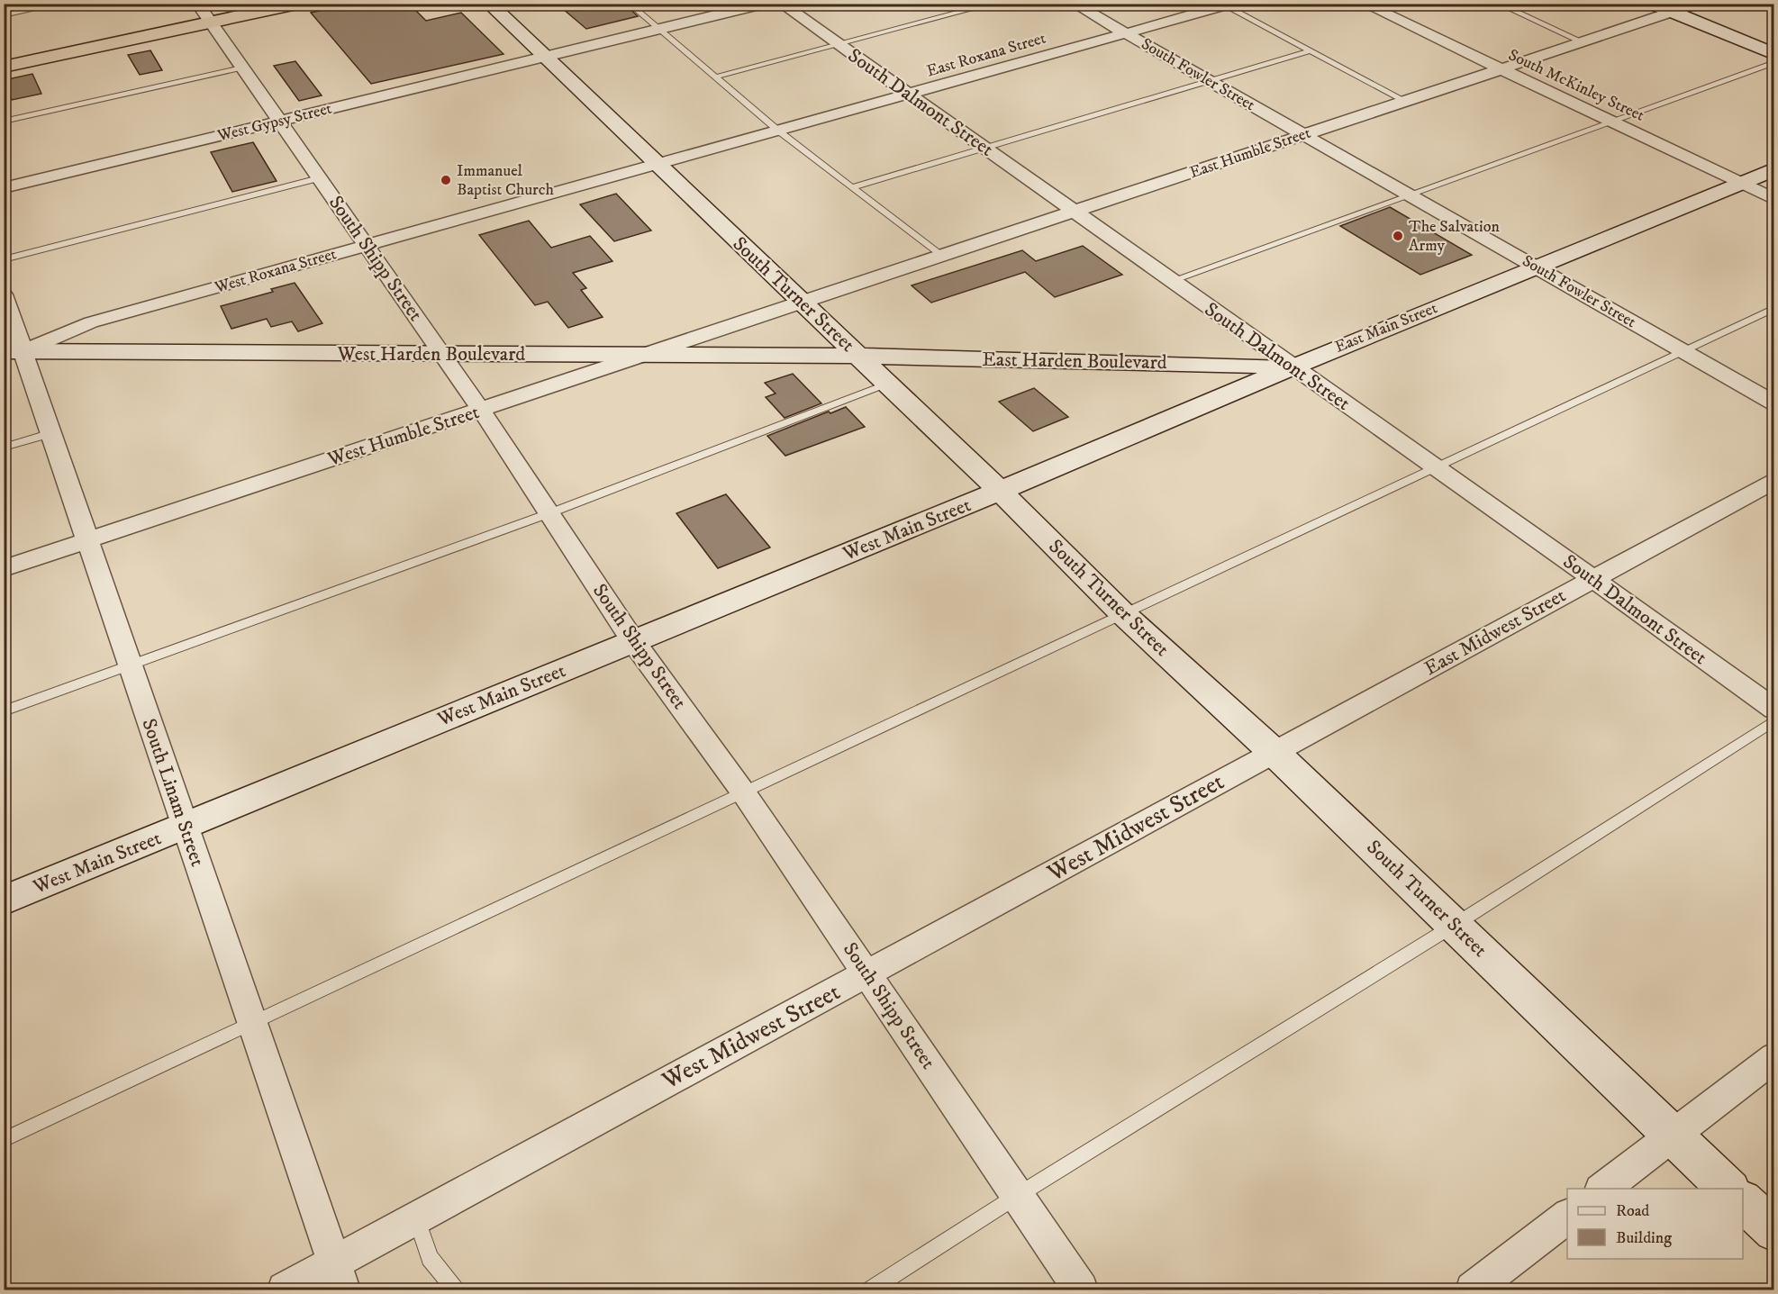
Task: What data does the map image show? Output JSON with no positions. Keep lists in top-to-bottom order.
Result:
{
  "streets": {
    "street": [
      "East Roxana Street",
      "South Fowler Street",
      "South McKinley Street",
      "South Dalmont Street",
      "West Gypsy Street",
      "East Humble Street",
      "South Shipp Street",
      "West Roxana Street",
      "South Turner Street",
      "East Main Street",
      "West Harden Boulevard",
      "East Harden Boulevard",
      "West Humble Street",
      "West Main Street",
      "East Midwest Street",
      "South Linam Street",
      "West Midwest Street"
    ]
  },
  "crossings": [
    ["East Roxana Street", "South Fowler Street"],
    ["East Roxana Street", "South Dalmont Street"],
    ["East Roxana Street", "West Roxana Street"],
    ["East Roxana Street", "South Turner Street"],
    ["South Fowler Street", "East Humble Street"],
    ["South Fowler Street", "East Main Street"],
    ["South McKinley Street", "East Humble Street"],
    ["South McKinley Street", "East Main Street"],
    ["South Dalmont Street", "East Humble Street"],
    ["South Dalmont Street", "East Main Street"],
    ["South Dalmont Street", "East Harden Boulevard"],
    ["South Dalmont Street", "East Midwest Street"],
    ["West Gypsy Street", "South Shipp Street"],
    ["West Gypsy Street", "South Turner Street"],
    ["East Humble Street", "South Turner Street"],
    ["East Humble Street", "West Humble Street"],
    ["South Shipp Street", "West Roxana Street"],
    ["South Shipp Street", "West Harden Boulevard"],
    ["South Shipp Street", "West Humble Street"],
    ["South Shipp Street", "West Main Street"],
    ["South Shipp Street", "West Midwest Street"],
    ["West Roxana Street", "South Turner Street"],
    ["West Roxana Street", "West Harden Boulevard"],
    ["West Roxana Street", "South Linam Street"],
    ["South Turner Street", "East Main Street"],
    ["South Turner Street", "West Harden Boulevard"],
    ["South Turner Street", "East Harden Boulevard"],
    ["South Turner Street", "West Humble Street"],
    ["South Turner Street", "West Main Street"],
    ["South Turner Street", "East Midwest Street"],
    ["South Turner Street", "West Midwest Street"],
    ["East Main Street", "East Harden Boulevard"],
    ["East Main Street", "West Main Street"],
    ["West Harden Boulevard", "East Harden Boulevard"],
    ["West Harden Boulevard", "West Humble Street"],
    ["West Harden Boulevard", "South Linam Street"],
    ["West Humble Street", "South Linam Street"],
    ["West Main Street", "South Linam Street"],
    ["East Midwest Street", "West Midwest Street"],
    ["South Linam Street", "West Midwest Street"]
  ],
  "places": ["Immanuel Baptist Church", "The Salvation Army"],
  "legend": ["Road", "Building"]
}
